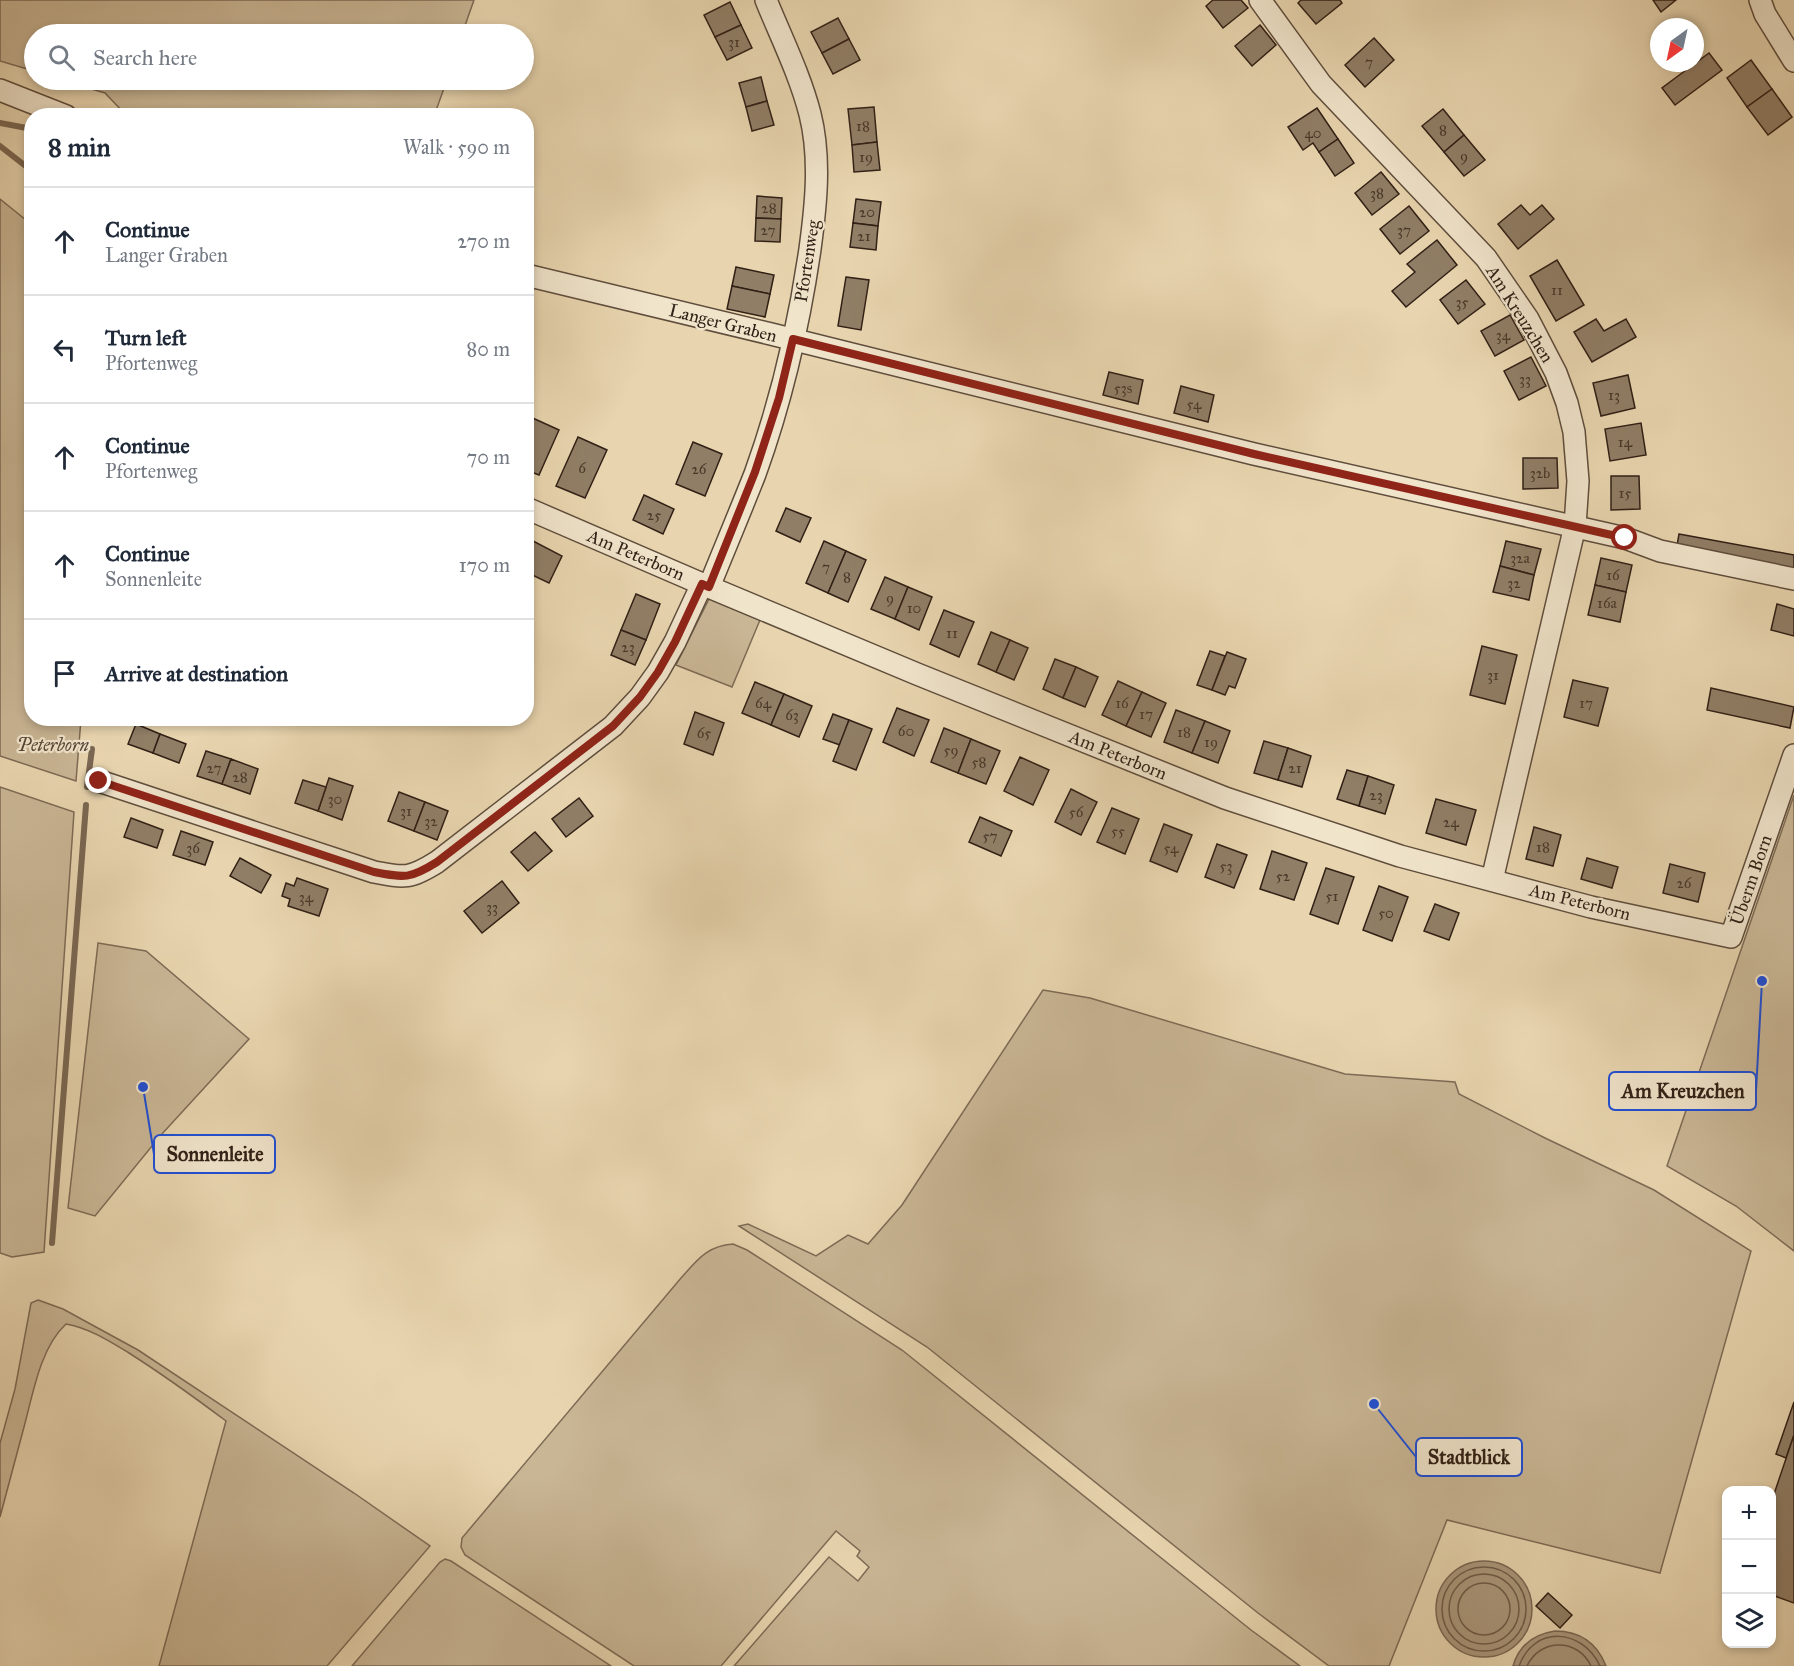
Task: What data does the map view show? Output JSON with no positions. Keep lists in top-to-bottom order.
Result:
{
  "streets": {
    "street": [
      "Pfortenweg",
      "Am Kreuzchen",
      "Langer Graben",
      "Am Peterborn",
      "Überm Born"
    ]
  },
  "crossings": [
    ["Pfortenweg", "Langer Graben"],
    ["Pfortenweg", "Am Peterborn"],
    ["Am Kreuzchen", "Langer Graben"],
    ["Am Kreuzchen", "Am Peterborn"],
    ["Am Peterborn", "Überm Born"]
  ],
  "parks": ["Peterborn"],
  "places": ["Am Kreuzchen", "Sonnenleite", "Stadtblick"],
  "house_numbers": [
    "31",
    "7",
    "18",
    "8",
    "40",
    "9",
    "19",
    "38",
    "28",
    "20",
    "27",
    "37",
    "21",
    "11",
    "35",
    "34",
    "33",
    "53s",
    "13",
    "54",
    "14",
    "6",
    "26",
    "32b",
    "15",
    "25",
    "32a",
    "7",
    "16",
    "8",
    "32",
    "9",
    "16a",
    "10",
    "11",
    "23",
    "31",
    "64",
    "16",
    "17",
    "17",
    "63",
    "60",
    "18",
    "65",
    "19",
    "59",
    "58",
    "27",
    "21",
    "28",
    "23",
    "30",
    "31",
    "56",
    "32",
    "24",
    "55",
    "57",
    "18",
    "36",
    "54",
    "53",
    "52",
    "26",
    "51",
    "34",
    "33",
    "50"
  ],
  "north": "bottom left",
  "page": {
    "search": "Search here",
    "heading": ["8 min", "Walk · 590 m"],
    "list": [
      ["Continue", "Langer Graben", "270 m"],
      ["Turn left", "Pfortenweg", "80 m"],
      ["Continue", "Pfortenweg", "70 m"],
      ["Continue", "Sonnenleite", "170 m"],
      "Arrive at destination"
    ],
    "map_buttons": ["+", "−"]
  }
}
